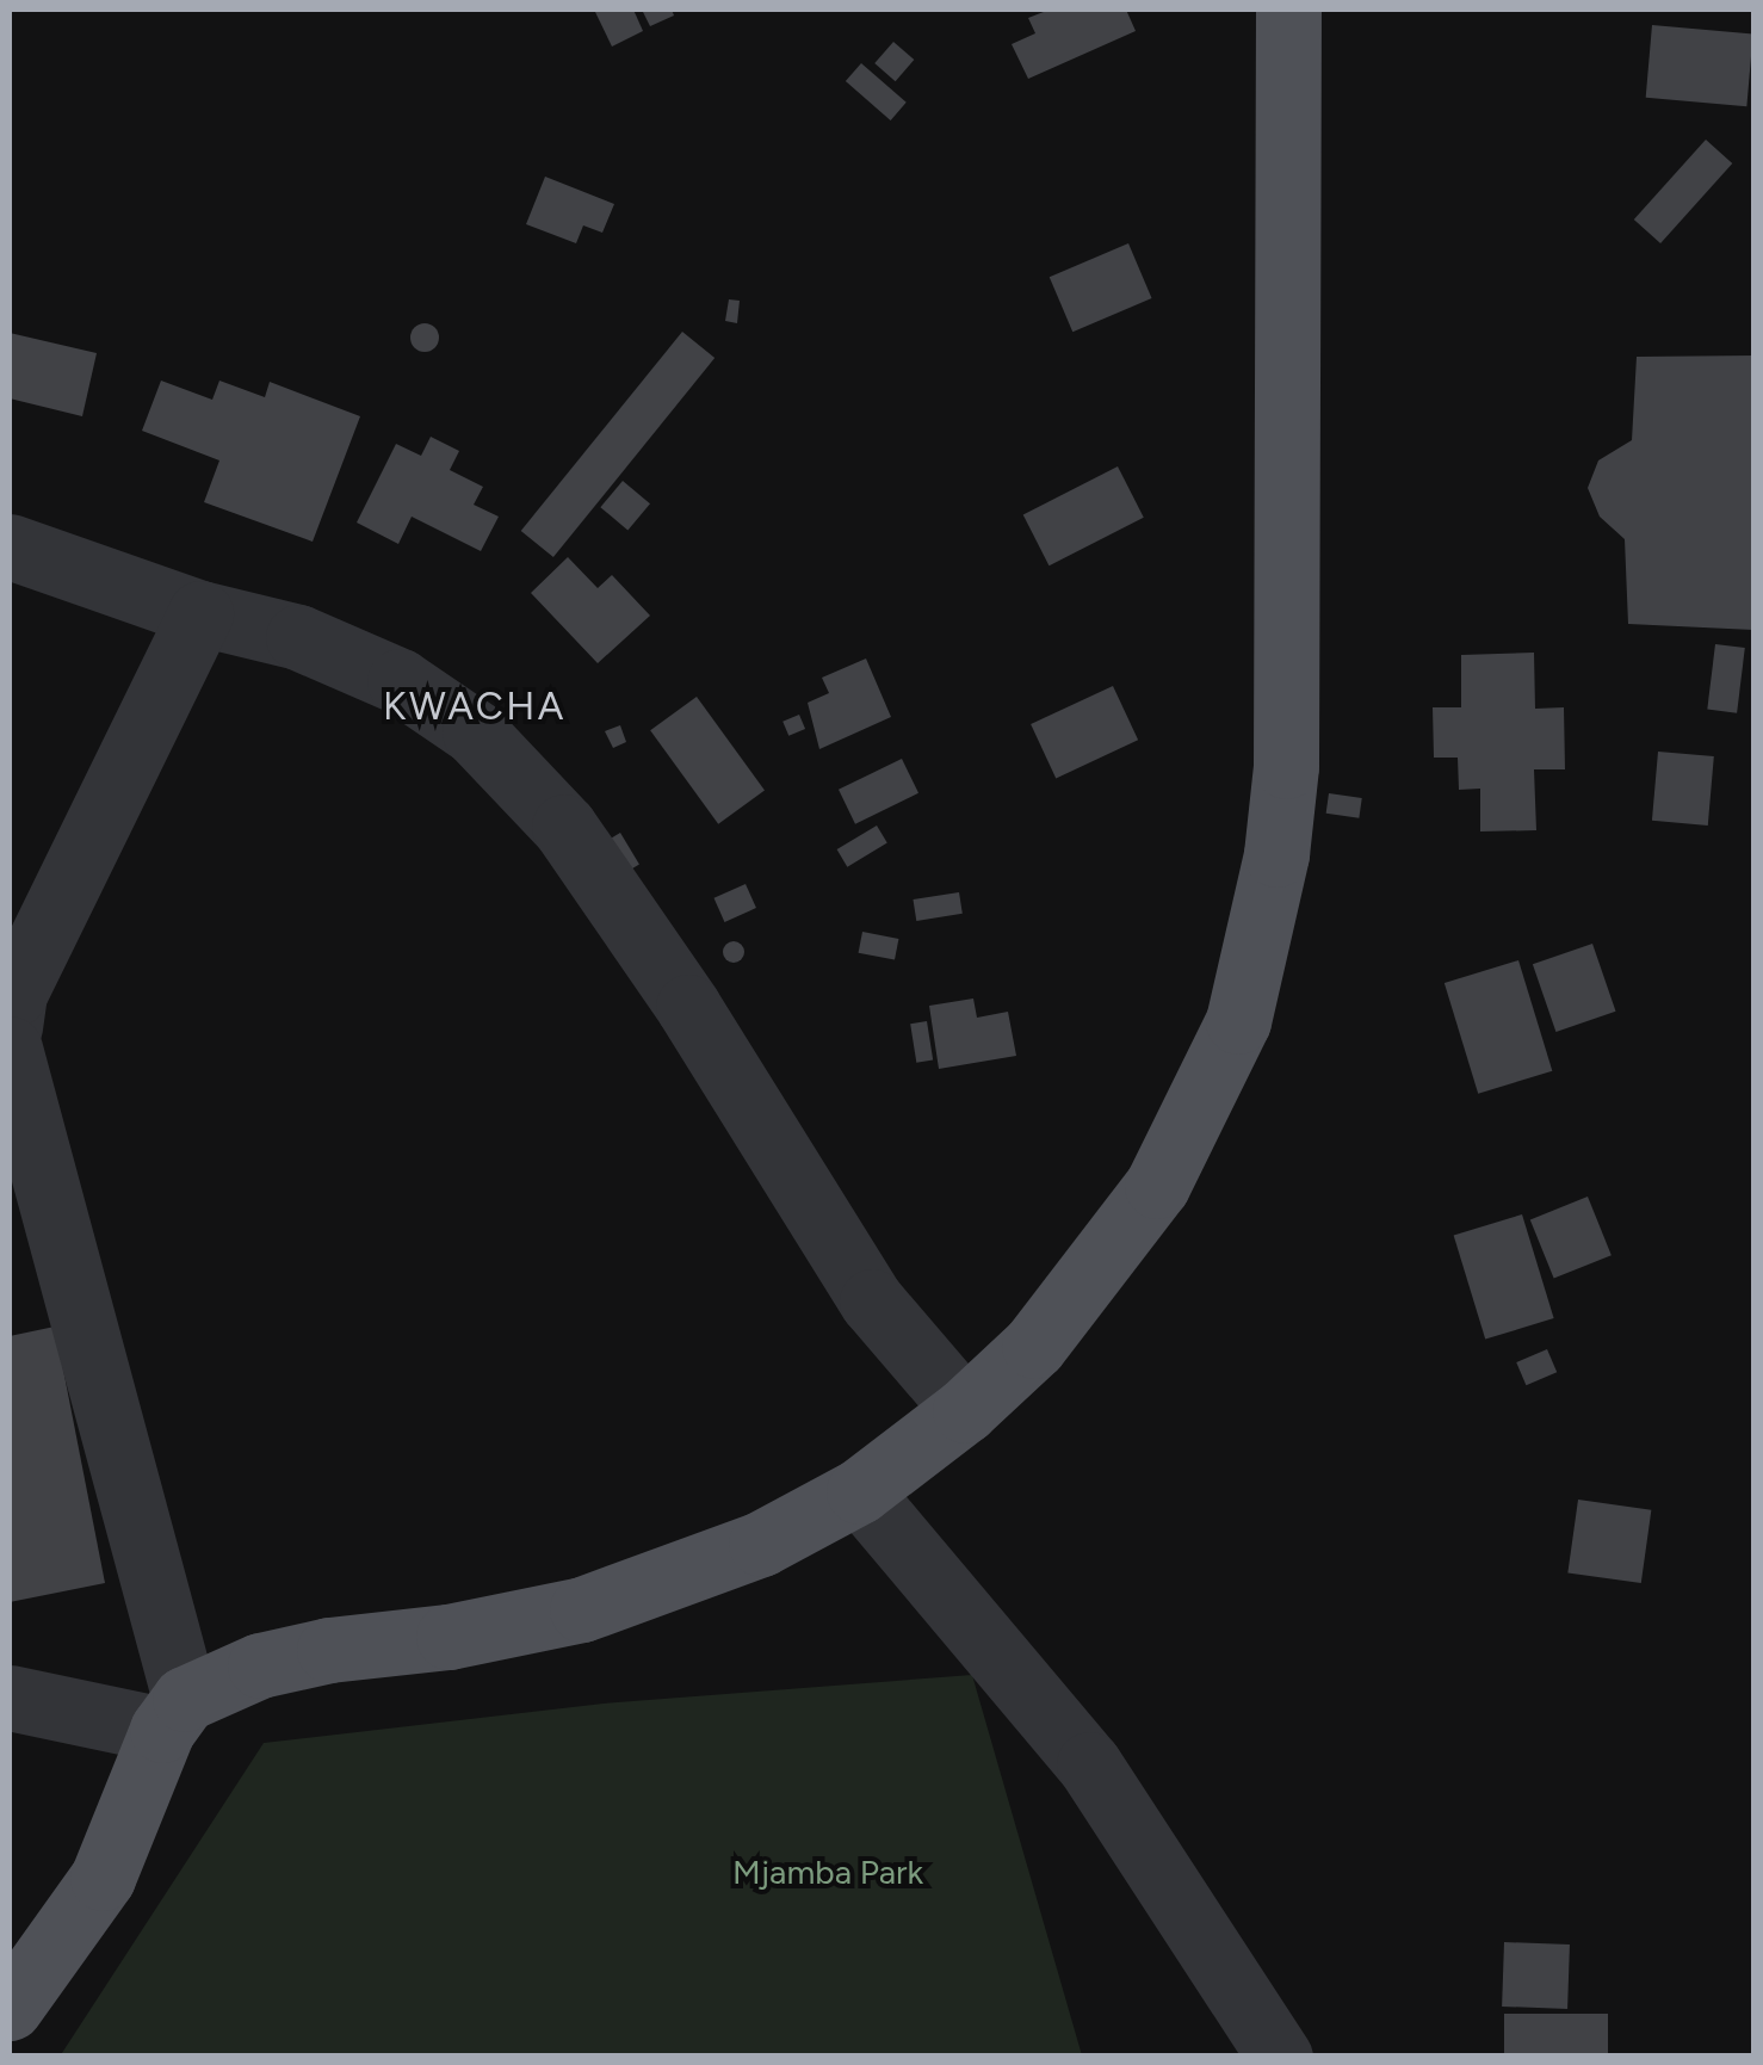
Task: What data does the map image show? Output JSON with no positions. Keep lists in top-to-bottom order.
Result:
{
  "districts": ["KWACHA"],
  "parks": ["Mjamba Park"]
}
